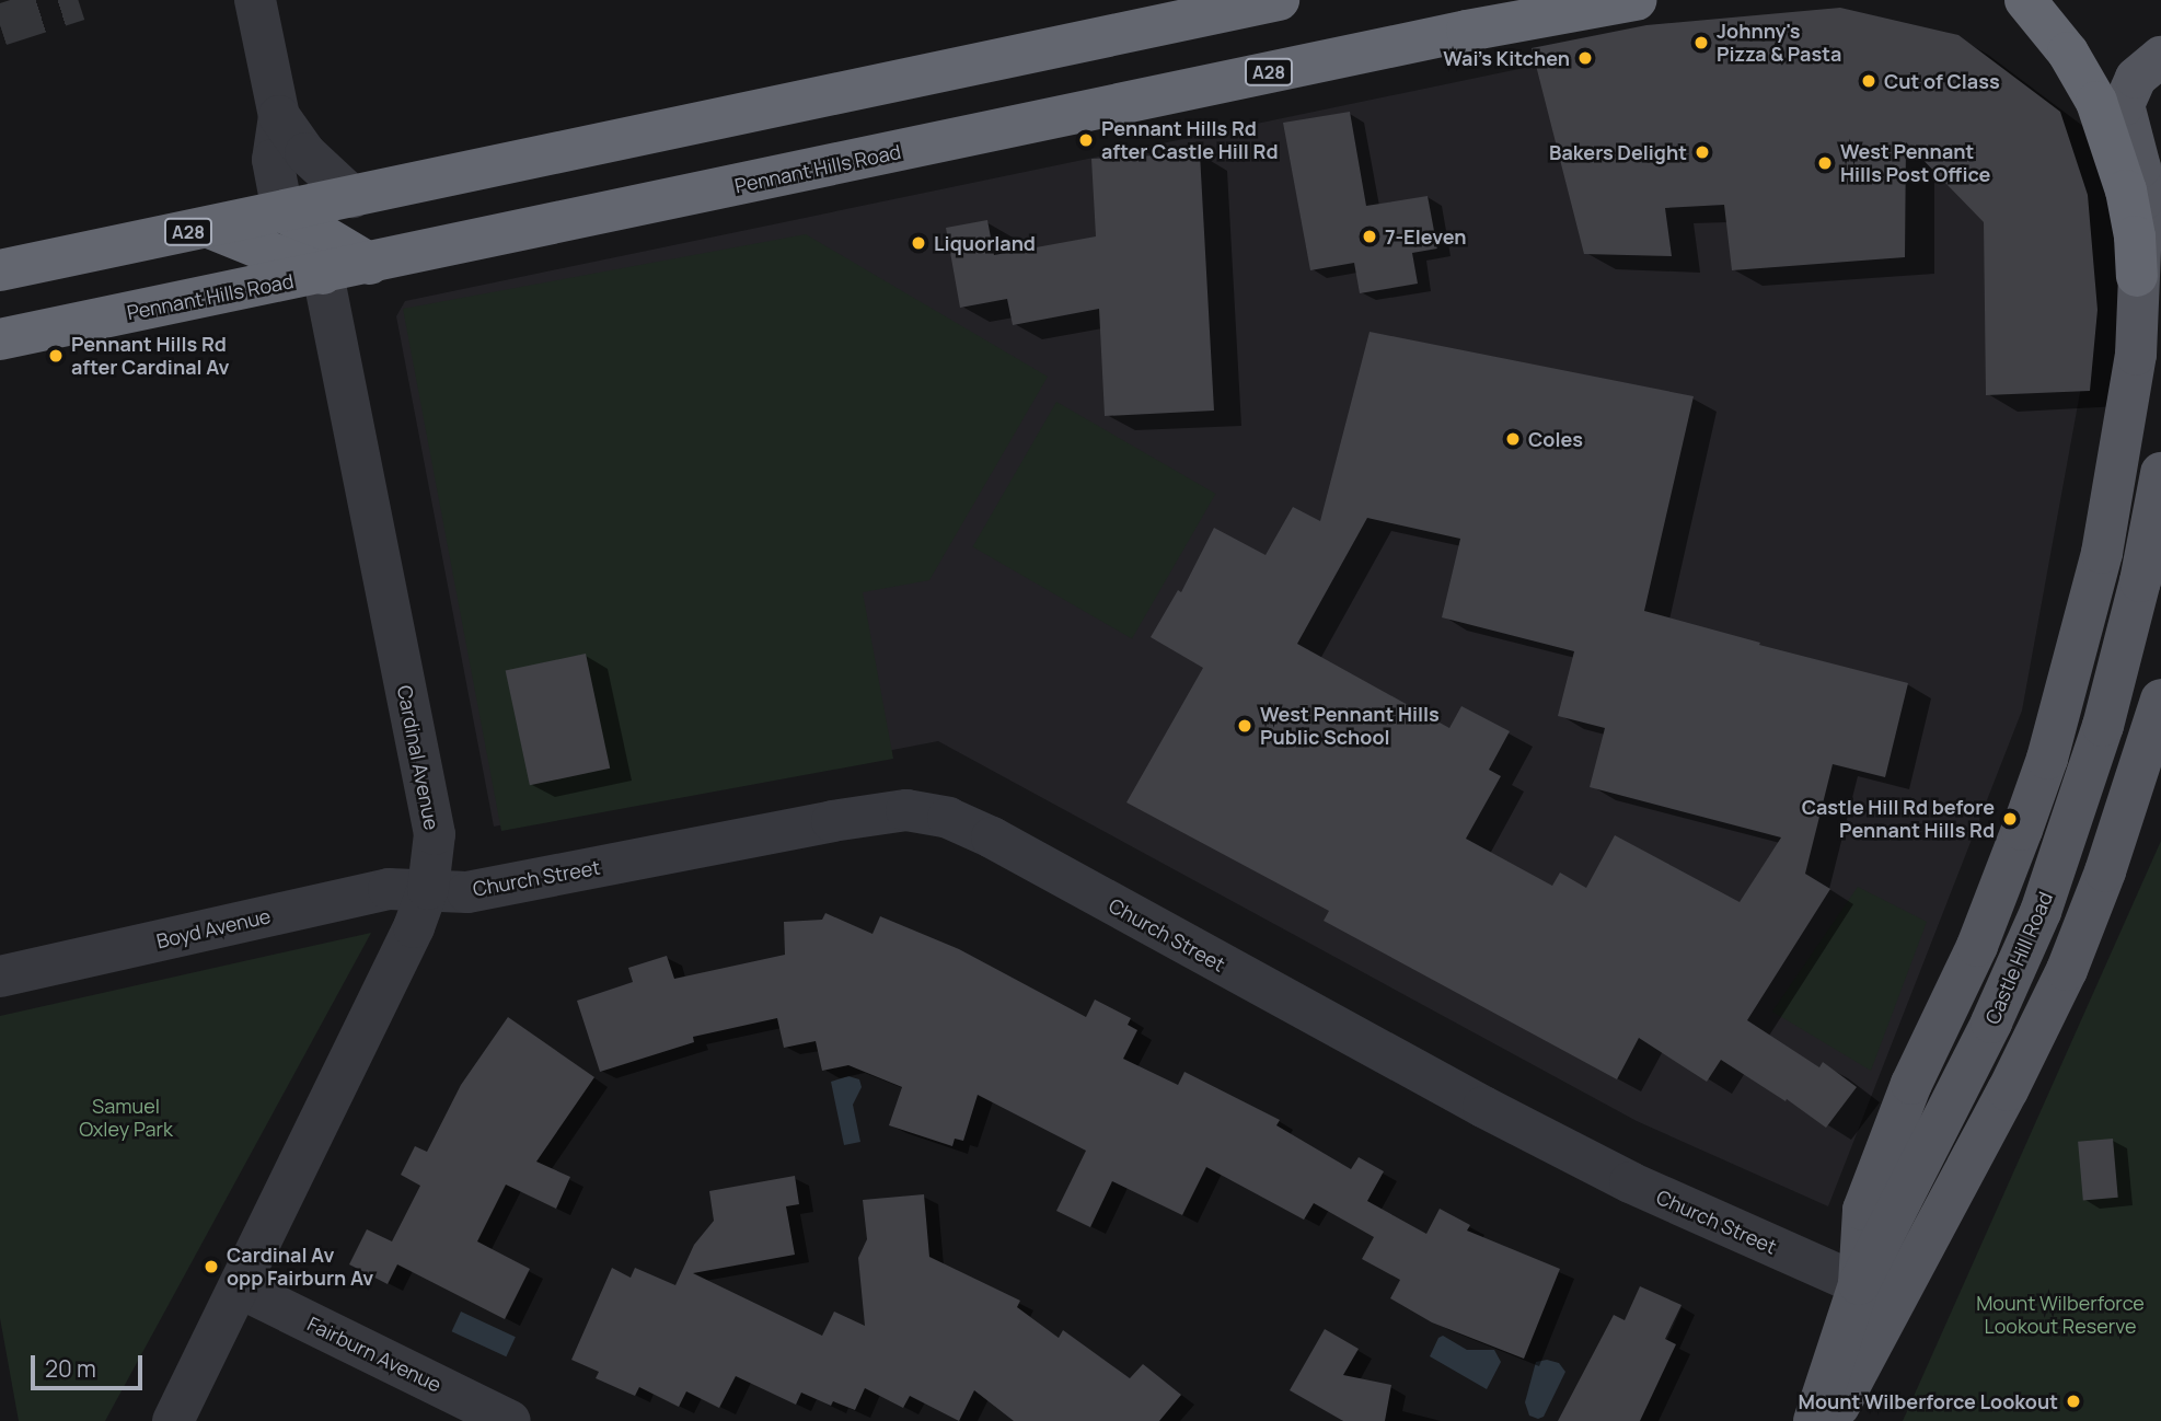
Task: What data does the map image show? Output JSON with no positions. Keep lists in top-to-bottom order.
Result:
{
  "streets": {
    "highway": ["A28", "Pennant Hills Road"],
    "main road": ["Castle Hill Road"],
    "street": [
      "Cardinal Avenue",
      "Church Street",
      "Boyd Avenue",
      "Fairburn Avenue"
    ]
  },
  "crossings": [
    ["Pennant Hills Road", "Cardinal Avenue"],
    ["Cardinal Avenue", "Church Street"],
    ["Cardinal Avenue", "Boyd Avenue"],
    ["Cardinal Avenue", "Fairburn Avenue"],
    ["Church Street", "Boyd Avenue"],
    ["Church Street", "Castle Hill Road"]
  ],
  "parks": ["Samuel Oxley Park", "Mount Wilberforce Lookout Reserve"],
  "places": [
    "Johnny's Pizza & Pasta",
    "Wai’s Kitchen",
    "Cut of Class",
    "Pennant Hills Rd after Castle Hill Rd",
    "Bakers Delight",
    "West Pennant Hills Post Office",
    "7-Eleven",
    "Liquorland",
    "Pennant Hills Rd after Cardinal Av",
    "Coles",
    "West Pennant Hills Public School",
    "Castle Hill Rd before Pennant Hills Rd",
    "Cardinal Av opp Fairburn Av",
    "Mount Wilberforce Lookout"
  ],
  "scale_bar": "20 m"
}
